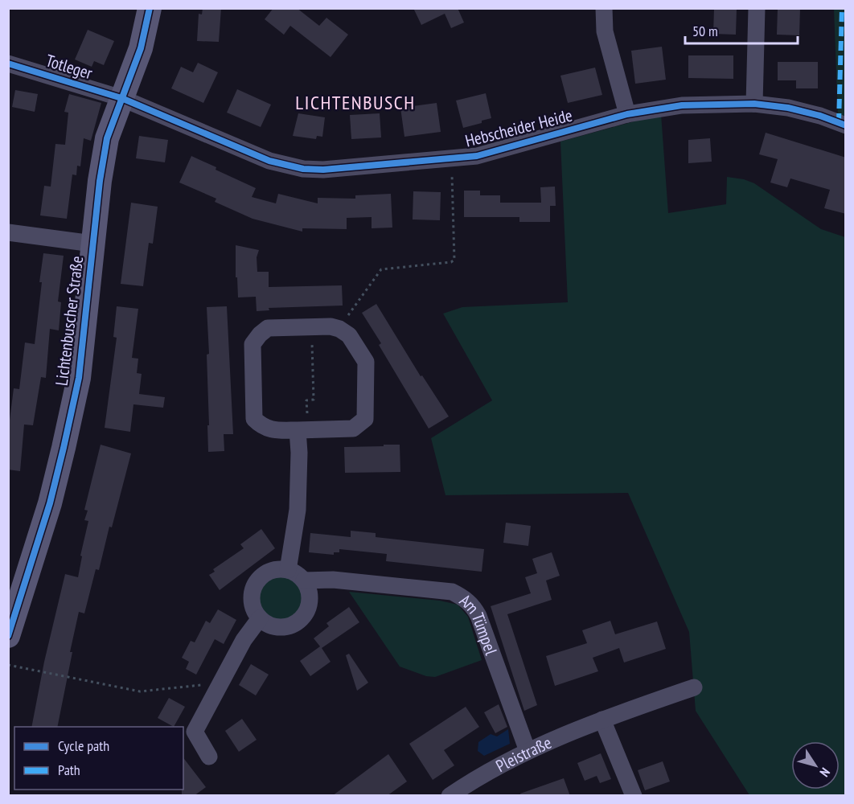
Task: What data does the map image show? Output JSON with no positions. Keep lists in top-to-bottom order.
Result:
{
  "streets": {
    "street": [
      "Totleger",
      "Hebscheider Heide",
      "Lichtenbuscher Straße",
      "Am Tümpel",
      "Pleistraße"
    ]
  },
  "crossings": [
    ["Totleger", "Hebscheider Heide"],
    ["Totleger", "Lichtenbuscher Straße"],
    ["Hebscheider Heide", "Lichtenbuscher Straße"],
    ["Am Tümpel", "Pleistraße"]
  ],
  "districts": ["LICHTENBUSCH"],
  "legend": ["Cycle path", "Path"],
  "scale_bar": "50 m",
  "north": "bottom right"
}
